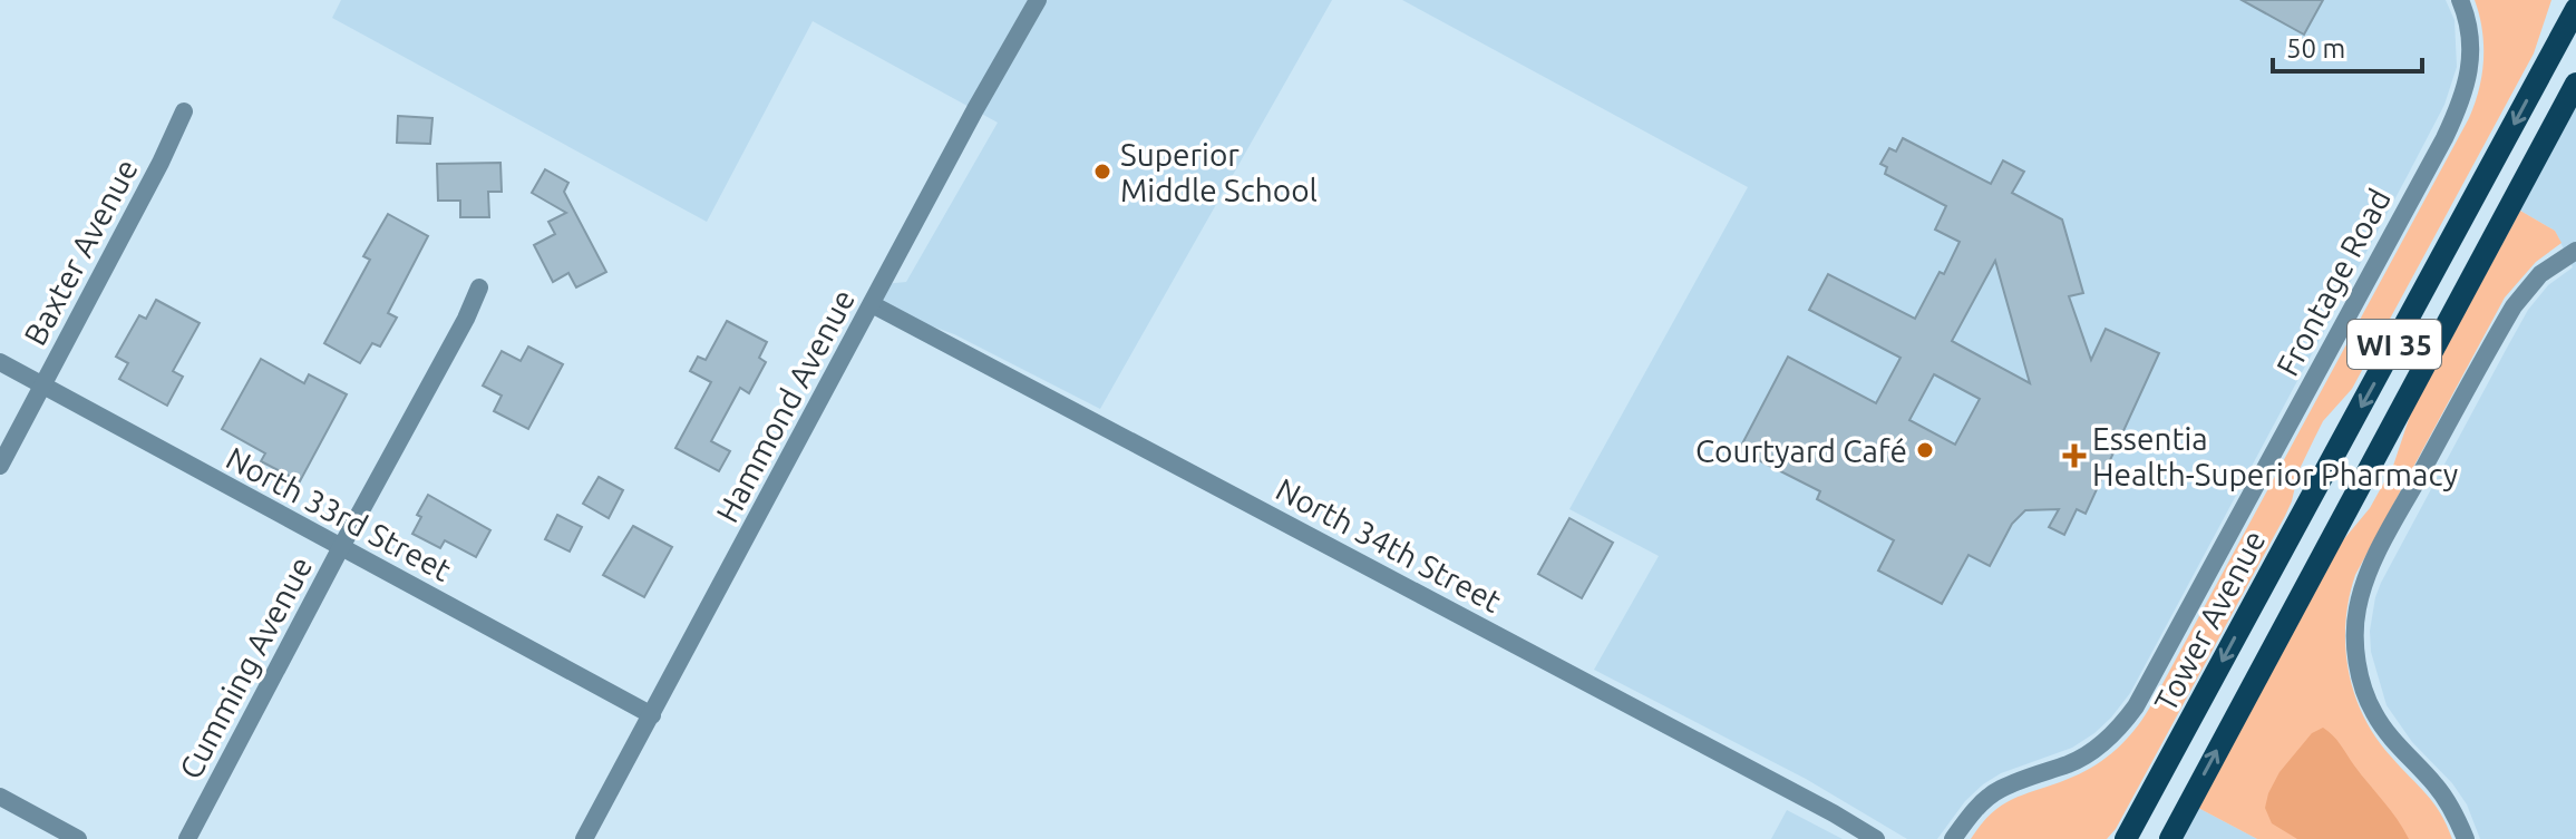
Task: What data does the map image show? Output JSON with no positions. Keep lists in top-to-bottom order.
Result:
{
  "streets": {
    "main road": ["WI 35", "Tower Avenue"],
    "street": [
      "Baxter Avenue",
      "Frontage Road",
      "Hammond Avenue",
      "North 33rd Street",
      "North 34th Street",
      "Cumming Avenue"
    ]
  },
  "crossings": [
    ["Baxter Avenue", "North 33rd Street"],
    ["Hammond Avenue", "North 33rd Street"],
    ["Hammond Avenue", "North 34th Street"],
    ["North 33rd Street", "Cumming Avenue"]
  ],
  "places": {
    "other": ["Superior Middle School", "Courtyard Café"],
    "health": ["Essentia Health-Superior Pharmacy"]
  },
  "scale_bar": "50 m"
}
